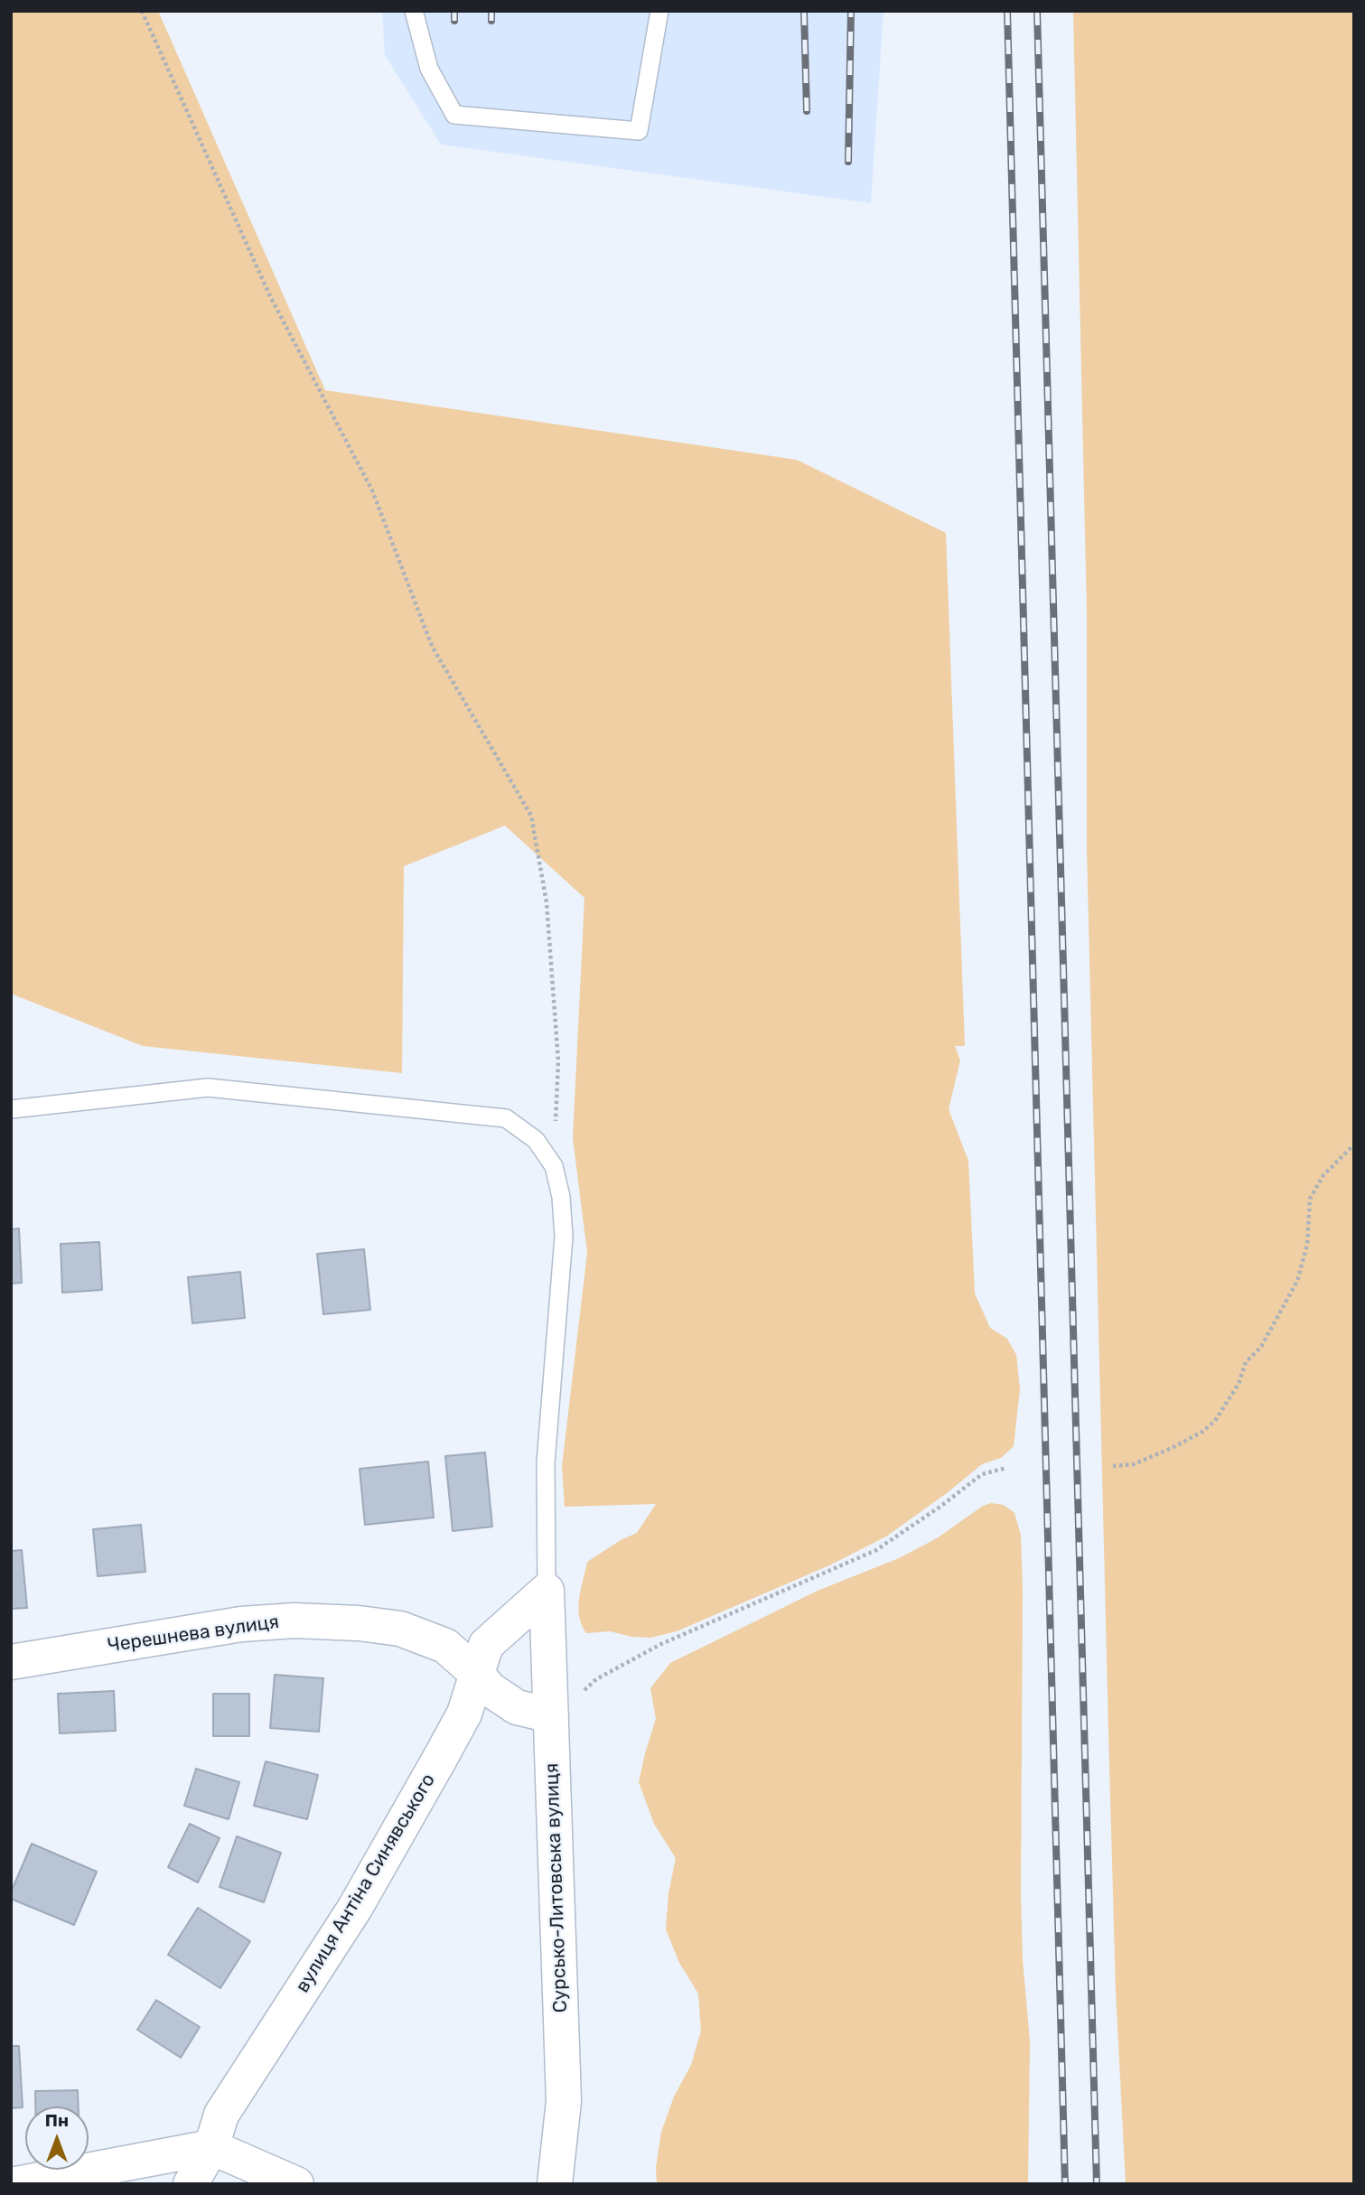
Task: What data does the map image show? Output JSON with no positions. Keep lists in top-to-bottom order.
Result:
{
  "streets": {
    "street": ["Черешнева вулиця", "вулиця Антіна Синявського", "Сурсько-Литовська вулиця"]
  },
  "crossings": [
    ["Черешнева вулиця", "вулиця Антіна Синявського"],
    ["Черешнева вулиця", "Сурсько-Литовська вулиця"],
    ["вулиця Антіна Синявського", "Сурсько-Литовська вулиця"]
  ],
  "north": "top"
}
